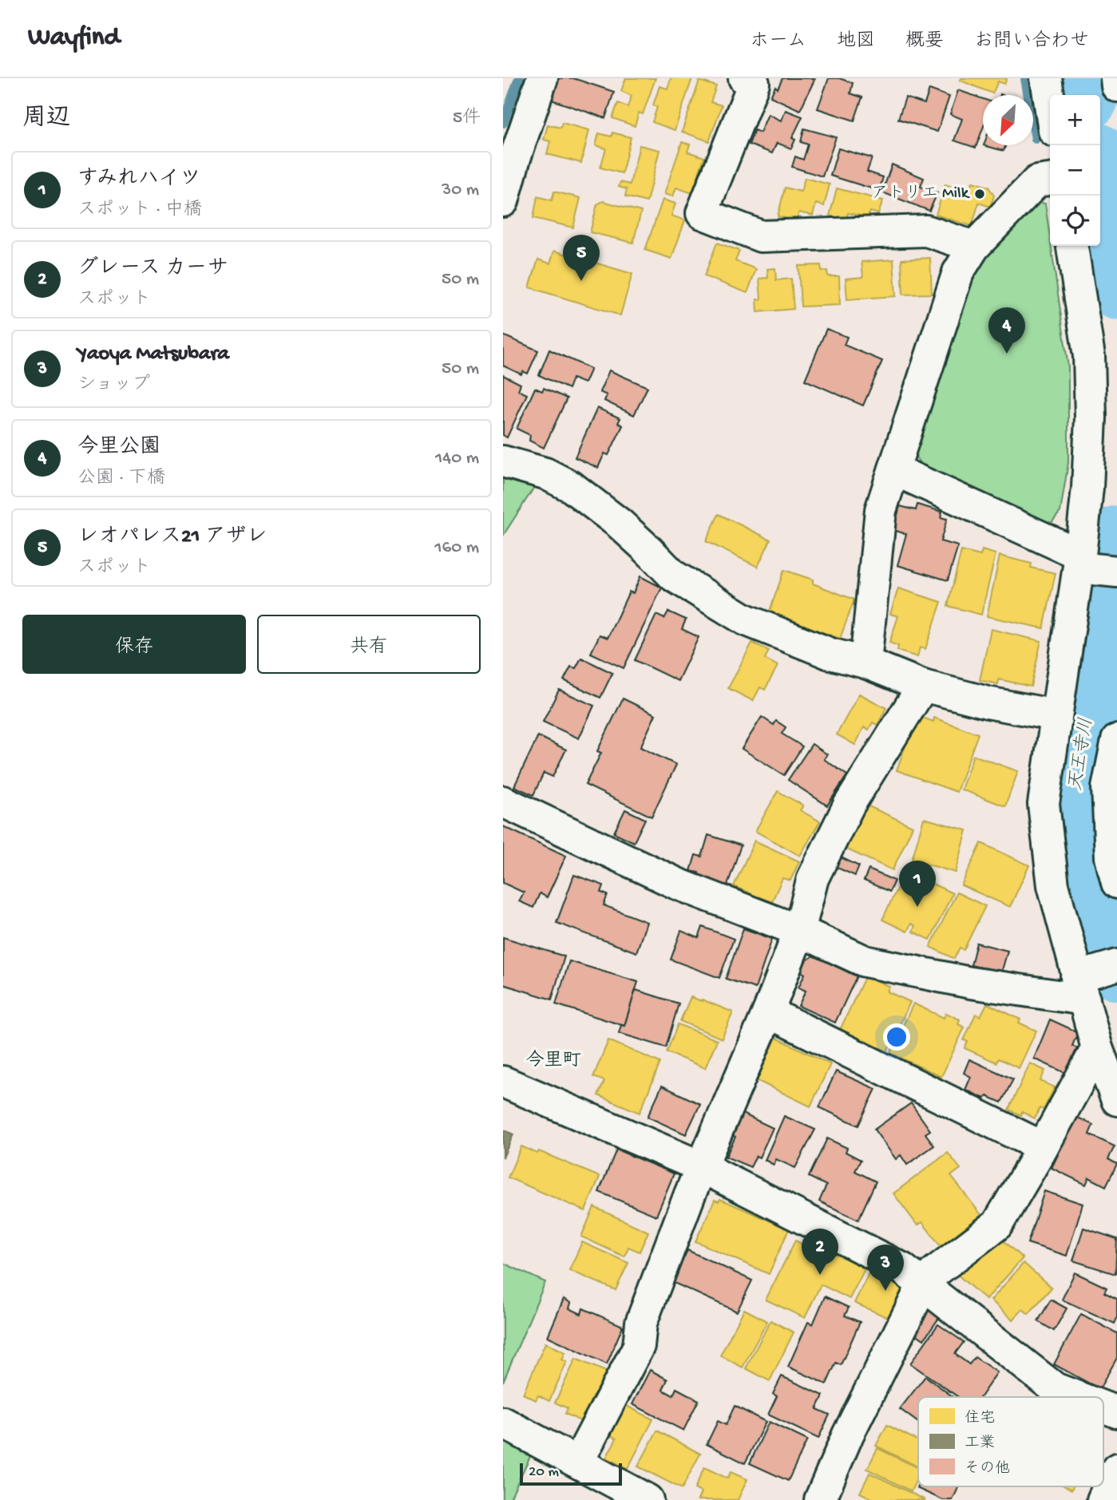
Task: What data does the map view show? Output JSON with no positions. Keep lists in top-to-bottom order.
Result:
{
  "districts": ["今里町"],
  "water": ["天王寺川"],
  "places": ["アトリエ Milk"],
  "legend": ["住宅", "工業", "その他"],
  "scale_bar": "20 m",
  "north": "bottom left",
  "page": {
    "header": "Wayfind",
    "nav": [
      "ホーム",
      "地図",
      "概要",
      "お問い合わせ"
    ],
    "heading": ["周辺", "5件"],
    "map_buttons": ["+", "−"],
    "list": [
      {
        "mark": "1",
        "name": "すみれハイツ",
        "note": "スポット · 中橋",
        "value": "30 m"
      },
      {
        "mark": "2",
        "name": "グレース カーサ",
        "note": "スポット",
        "value": "50 m"
      },
      {
        "mark": "3",
        "name": "Yaoya Matsubara",
        "note": "ショップ",
        "value": "50 m"
      },
      {
        "mark": "4",
        "name": "今里公園",
        "note": "公園 · 下橋",
        "value": "140 m"
      },
      {
        "mark": "5",
        "name": "レオパレス21 アザレ",
        "note": "スポット",
        "value": "160 m"
      }
    ],
    "pins": [
      "5",
      "4",
      "1",
      "2",
      "3"
    ],
    "buttons": ["保存", "共有"],
    "scale": "20 m"
  }
}
